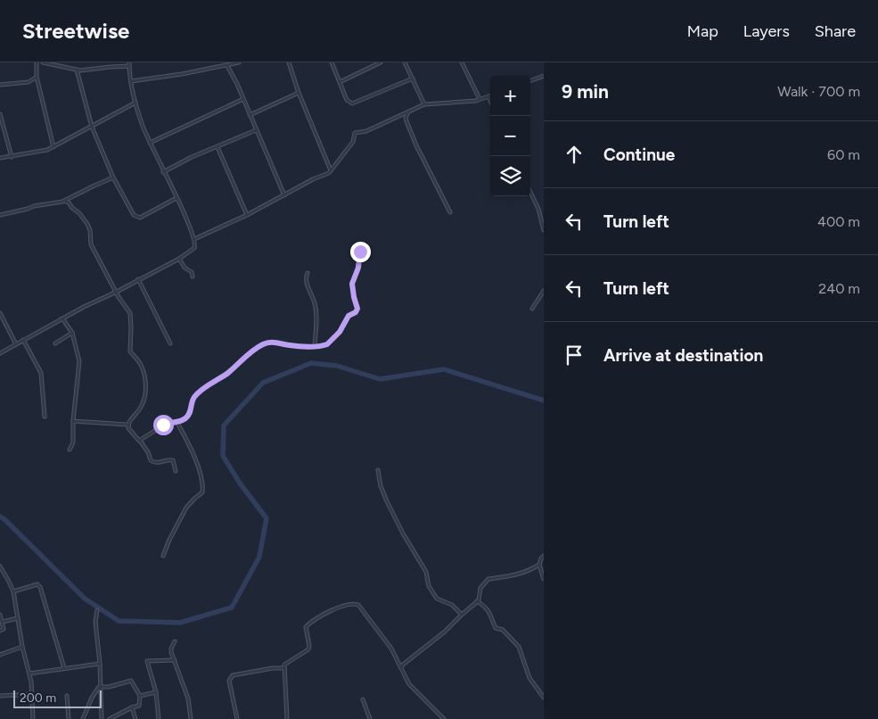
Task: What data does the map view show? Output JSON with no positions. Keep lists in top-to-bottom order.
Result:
{
  "scale_bar": "200 m",
  "page": {
    "header": "Streetwise",
    "nav": ["Map", "Layers", "Share"],
    "heading": ["9 min", "Walk · 700 m"],
    "map_buttons": ["+", "−"],
    "list": [
      ["Continue", "60 m"],
      ["Turn left", "400 m"],
      ["Turn left", "240 m"],
      "Arrive at destination"
    ],
    "scale": "200 m"
  }
}
